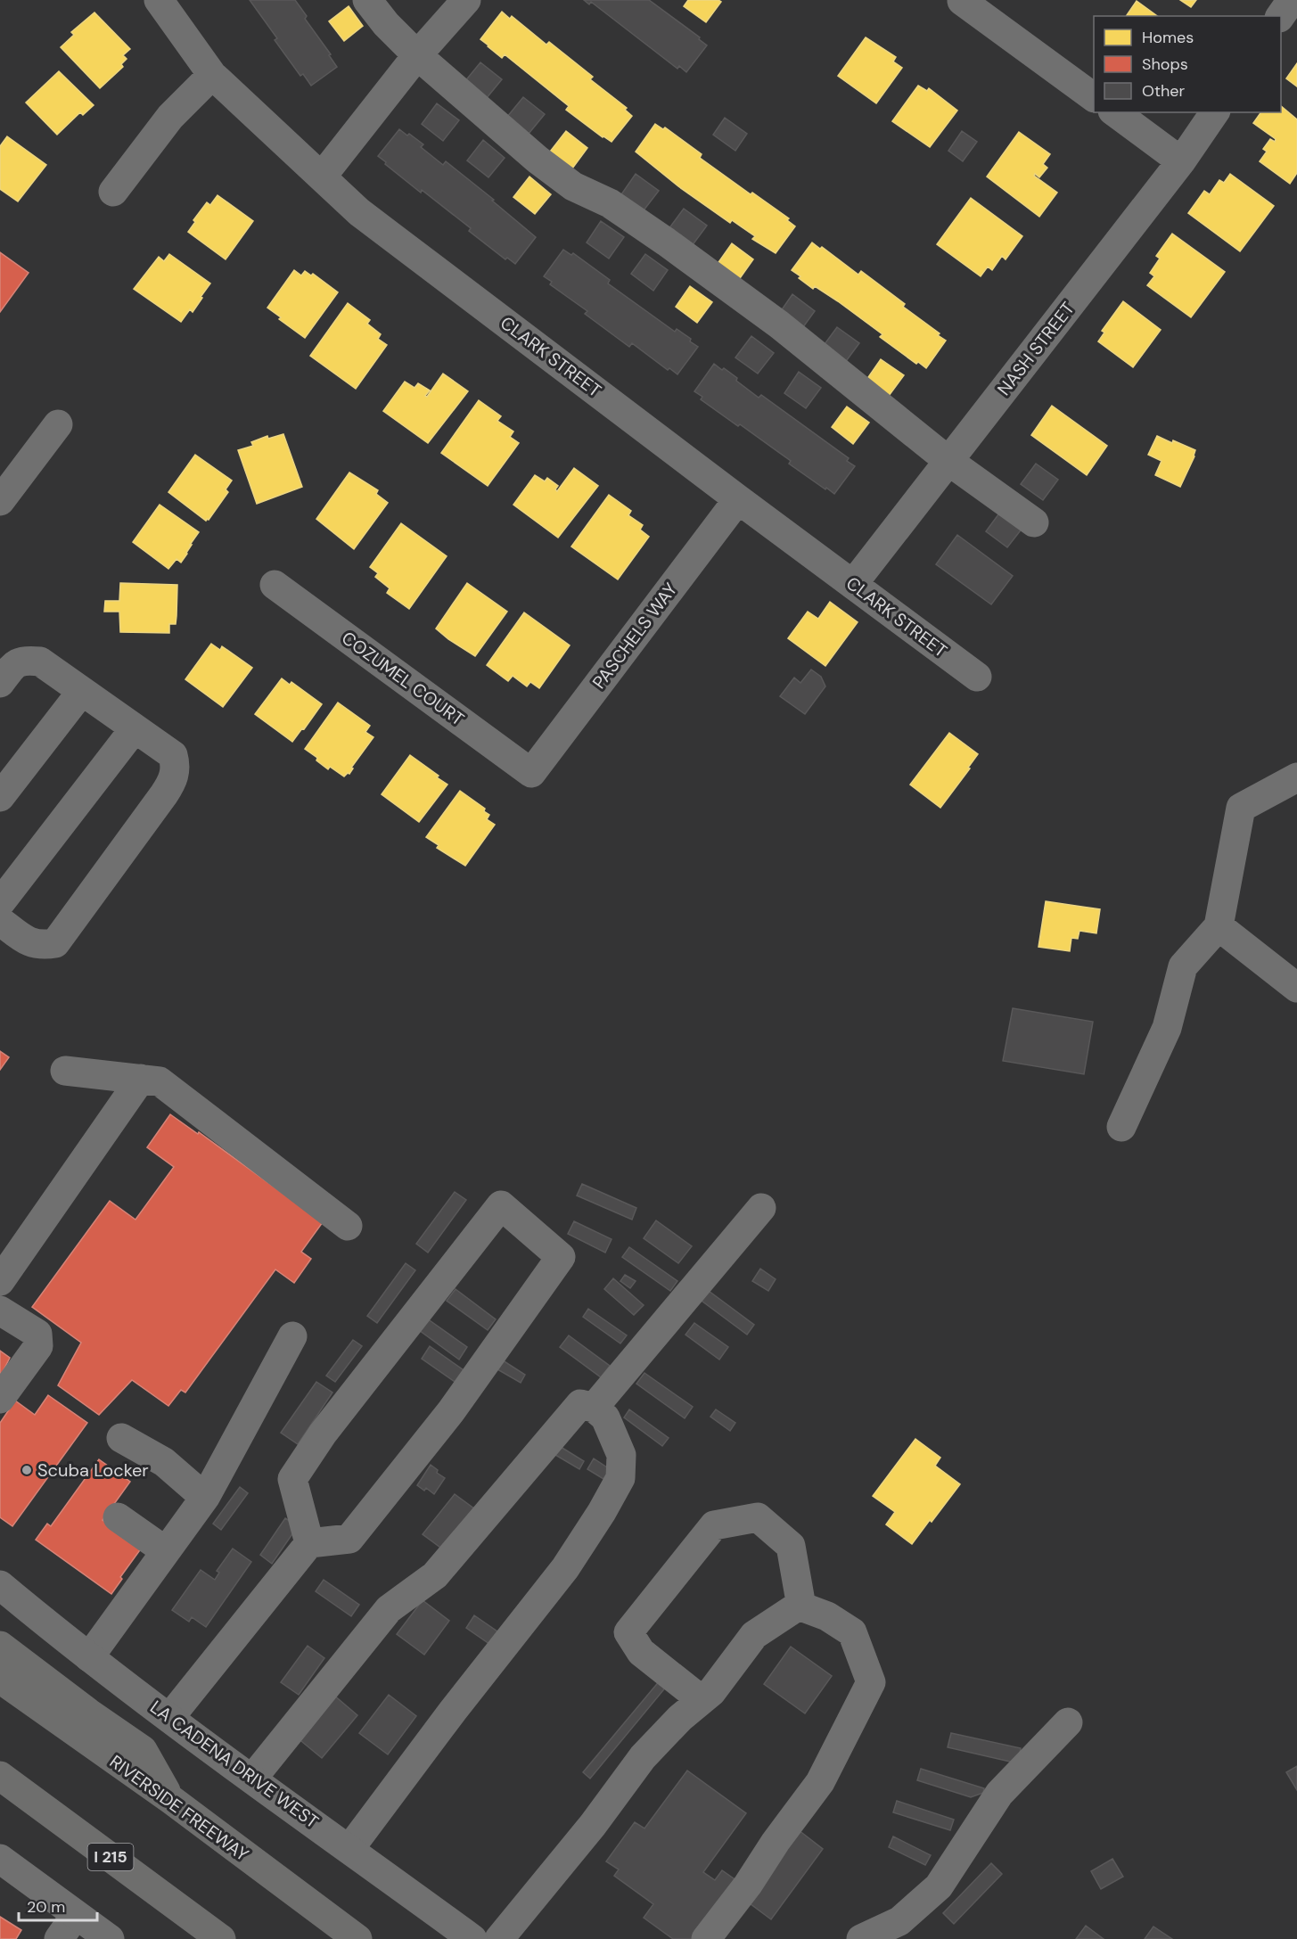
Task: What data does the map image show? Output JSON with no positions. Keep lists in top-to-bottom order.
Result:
{
  "streets": {
    "highway": ["RIVERSIDE FREEWAY", "I 215"],
    "street": [
      "NASH STREET",
      "CLARK STREET",
      "PASCHELS WAY",
      "COZUMEL COURT",
      "LA CADENA DRIVE WEST"
    ]
  },
  "crossings": [
    ["NASH STREET", "CLARK STREET"],
    ["CLARK STREET", "PASCHELS WAY"],
    ["PASCHELS WAY", "COZUMEL COURT"]
  ],
  "places": ["Scuba Locker"],
  "legend": ["Homes", "Shops", "Other"],
  "scale_bar": "20 m"
}
